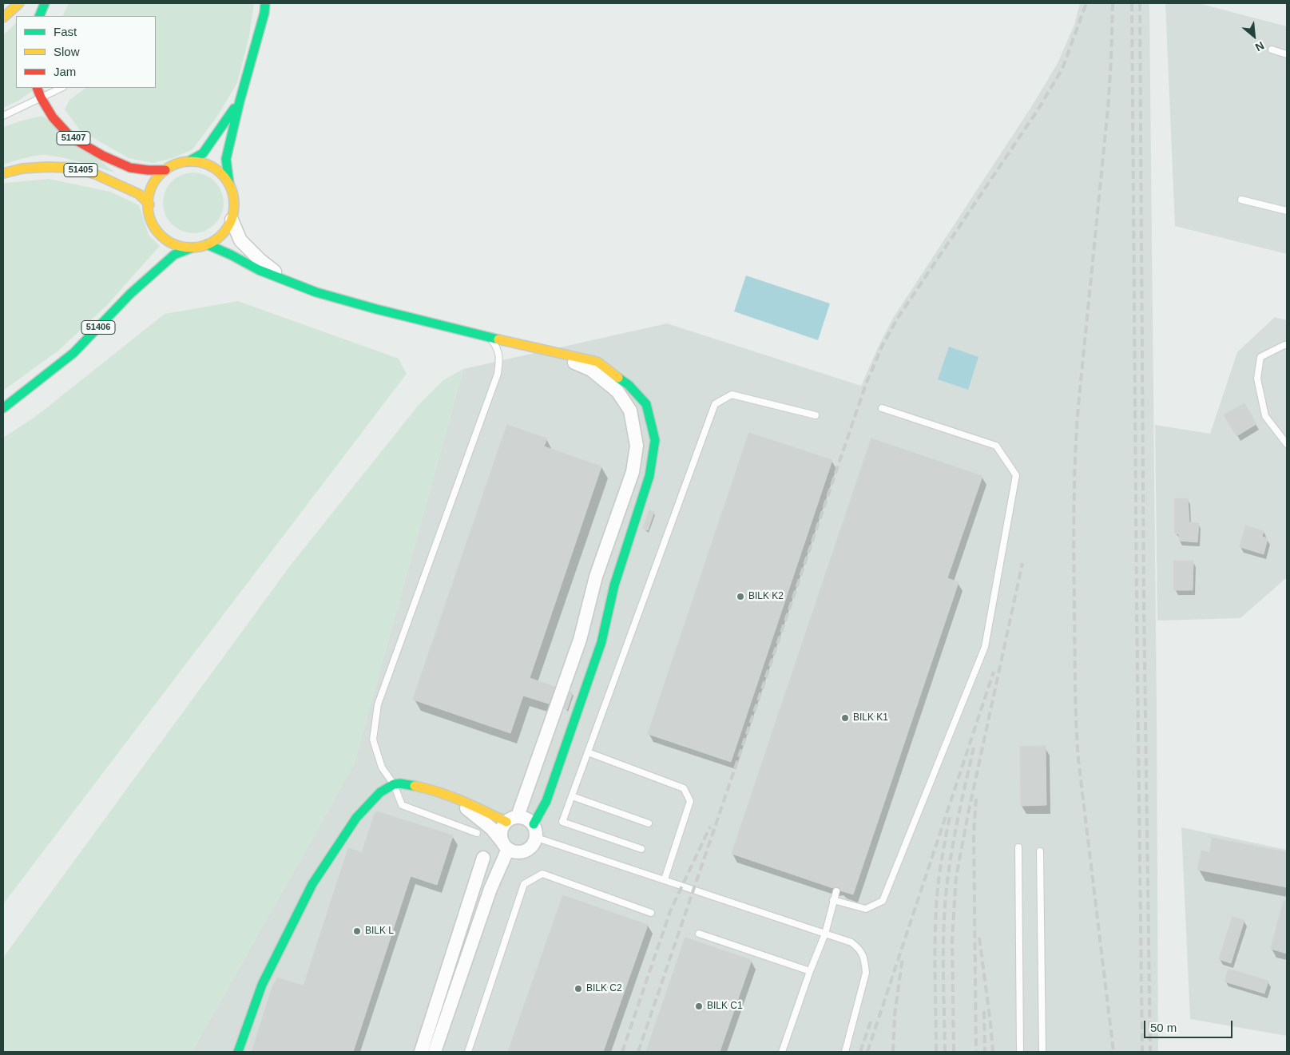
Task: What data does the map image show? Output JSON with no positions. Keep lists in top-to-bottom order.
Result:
{
  "streets": {
    "main road": ["51407", "51405", "51406"]
  },
  "crossings": [
    ["51407", "51405"],
    ["51407", "51406"],
    ["51405", "51406"]
  ],
  "places": [
    "BILK K2",
    "BILK K1",
    "BILK L",
    "BILK C2",
    "BILK C1"
  ],
  "legend": ["Fast", "Slow", "Jam"],
  "scale_bar": "50 m",
  "north": "bottom right"
}
